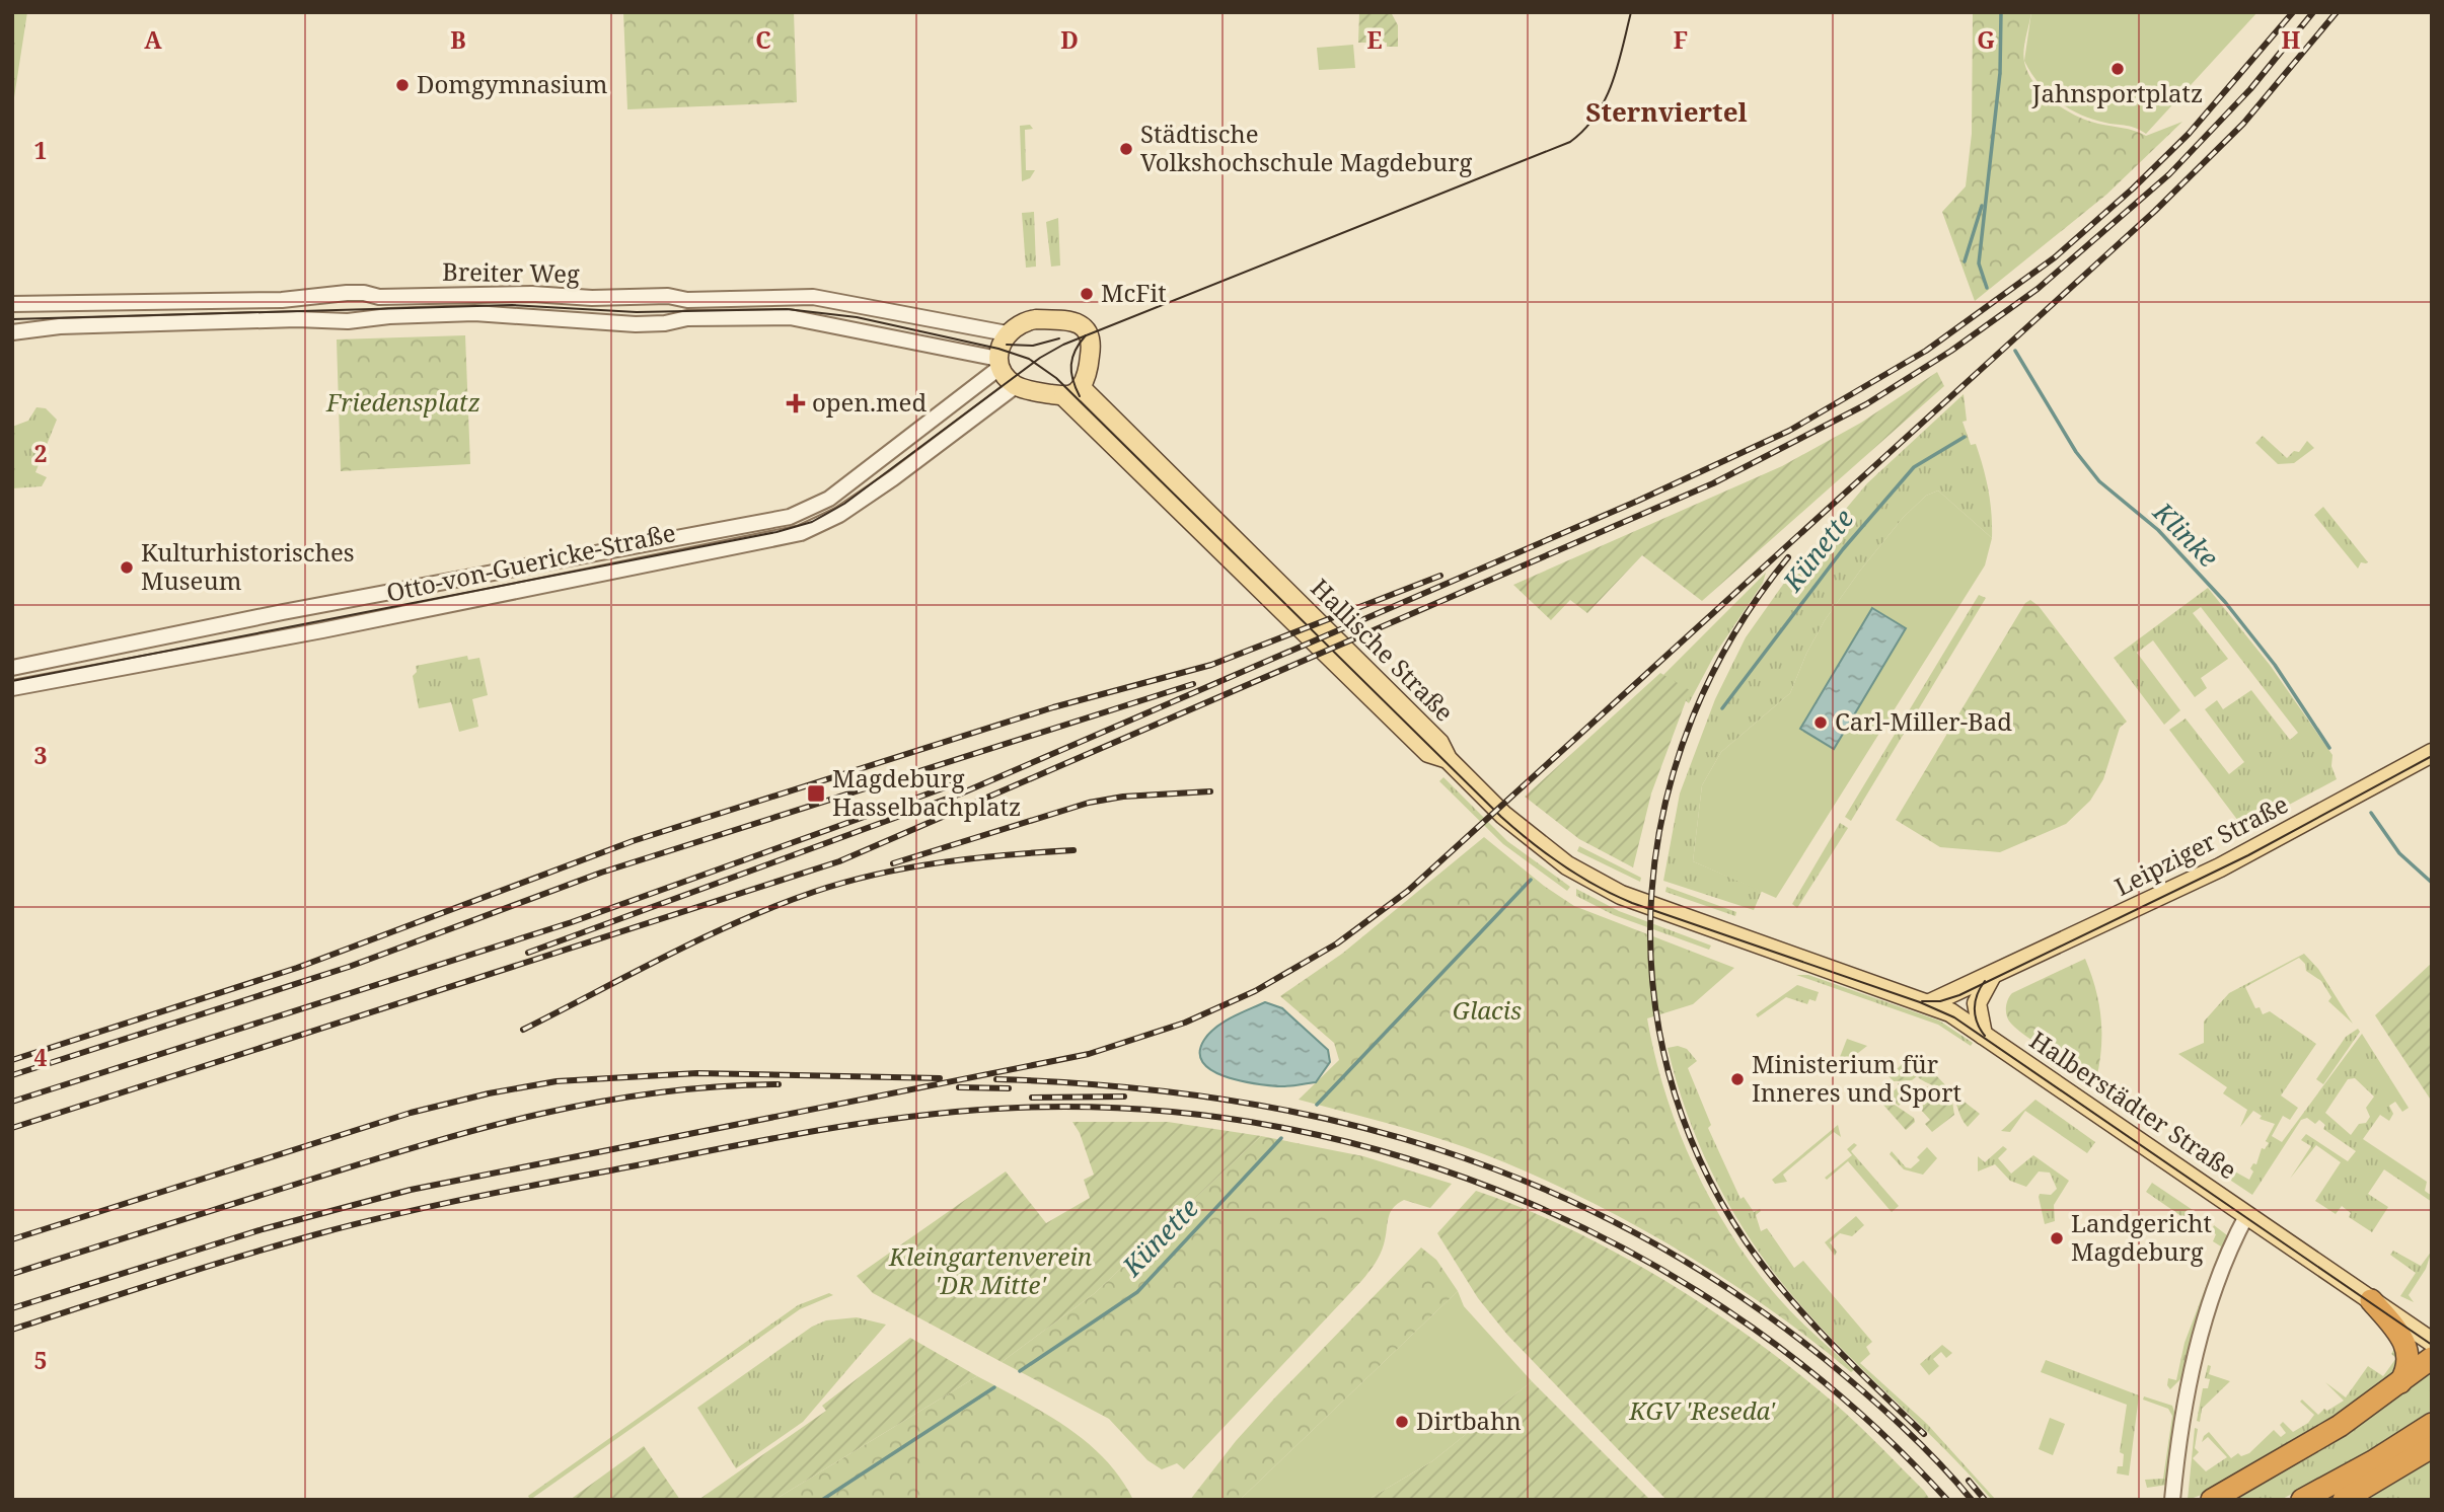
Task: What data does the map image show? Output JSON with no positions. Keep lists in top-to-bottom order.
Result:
{
  "streets": {
    "main road": ["Hallische Straße", "Leipziger Straße", "Halberstädter Straße"],
    "street": ["Breiter Weg", "Otto-von-Guericke-Straße"]
  },
  "crossings": [
    ["Breiter Weg", "Otto-von-Guericke-Straße"],
    ["Breiter Weg", "Hallische Straße"],
    ["Otto-von-Guericke-Straße", "Hallische Straße"],
    ["Hallische Straße", "Halberstädter Straße"],
    ["Leipziger Straße", "Halberstädter Straße"]
  ],
  "districts": ["Sternviertel"],
  "water": ["Klinke", "Künette"],
  "parks": [
    "Friedensplatz",
    "Glacis",
    "Kleingartenverein 'DR Mitte'",
    "KGV 'Reseda'"
  ],
  "places": {
    "other": [
      "Jahnsportplatz",
      "Domgymnasium",
      "Städtische Volkshochschule Magdeburg",
      "McFit",
      "Kulturhistorisches Museum",
      "Carl-Miller-Bad",
      "Ministerium für Inneres und Sport",
      "Landgericht Magdeburg",
      "Dirtbahn"
    ],
    "health": ["open.med"],
    "transit": ["Magdeburg Hasselbachplatz"]
  },
  "grid": {
    "columns": [
      "A",
      "B",
      "C",
      "D",
      "E",
      "F",
      "G",
      "H"
    ],
    "rows": [
      "1",
      "2",
      "3",
      "4",
      "5"
    ]
  }
}
